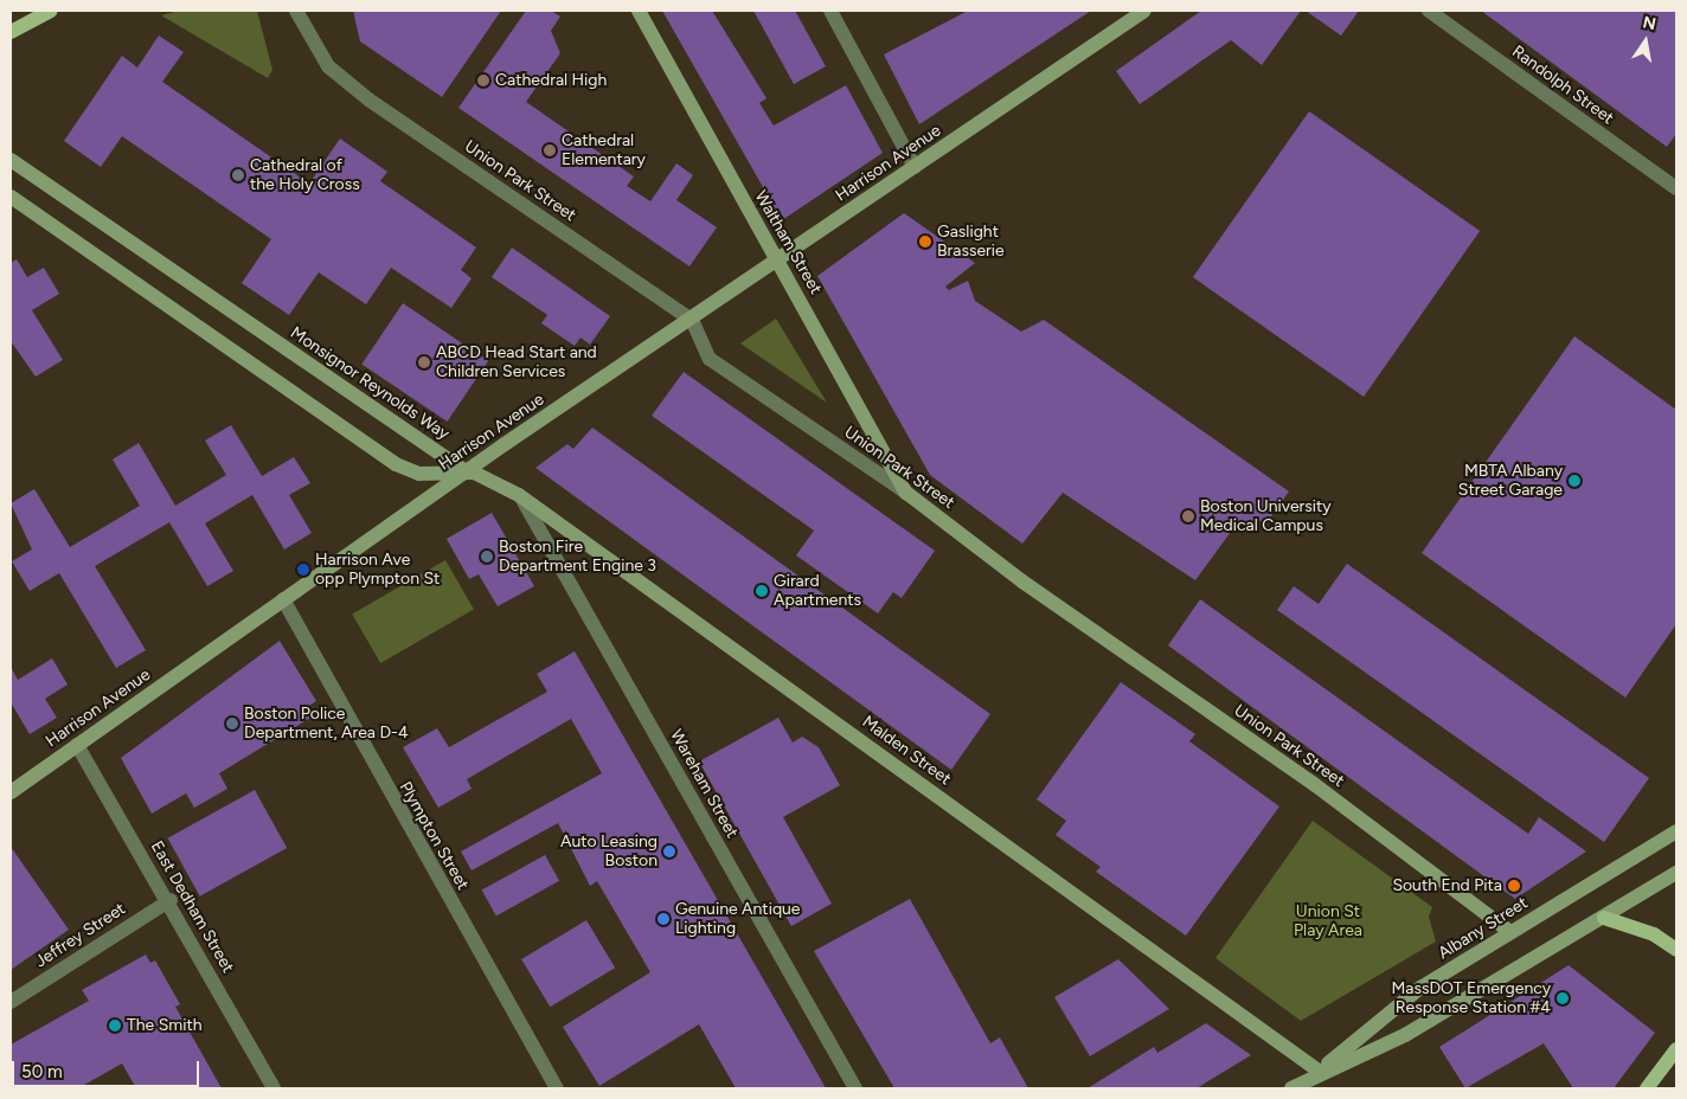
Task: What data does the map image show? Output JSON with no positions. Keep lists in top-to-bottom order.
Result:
{
  "streets": {
    "main road": [
      "Harrison Avenue",
      "Union Park Street",
      "Waltham Street",
      "Monsignor Reynolds Way",
      "Malden Street",
      "Albany Street"
    ],
    "street": [
      "Randolph Street",
      "Wareham Street",
      "Plympton Street",
      "East Dedham Street",
      "Jeffrey Street"
    ]
  },
  "crossings": [
    ["Harrison Avenue", "Union Park Street"],
    ["Harrison Avenue", "Waltham Street"],
    ["Harrison Avenue", "Monsignor Reynolds Way"],
    ["Harrison Avenue", "Malden Street"],
    ["Harrison Avenue", "Plympton Street"],
    ["Harrison Avenue", "East Dedham Street"],
    ["Union Park Street", "Waltham Street"],
    ["Union Park Street", "Albany Street"],
    ["Monsignor Reynolds Way", "Malden Street"],
    ["Malden Street", "Wareham Street"],
    ["Malden Street", "Albany Street"],
    ["East Dedham Street", "Jeffrey Street"]
  ],
  "parks": ["Union St Play Area"],
  "places": [
    "Cathedral High",
    "Cathedral Elementary",
    "Cathedral of the Holy Cross",
    "Gaslight Brasserie",
    "ABCD Head Start and Children Services",
    "MBTA Albany Street Garage",
    "Boston University Medical Campus",
    "Boston Fire Department Engine 3",
    "Harrison Ave opp Plympton St",
    "Girard Apartments",
    "Boston Police Department, Area D-4",
    "Auto Leasing Boston",
    "South End Pita",
    "Genuine Antique Lighting",
    "MassDOT Emergency Response Station #4",
    "The Smith"
  ],
  "scale_bar": "50 m",
  "north": "top"
}
